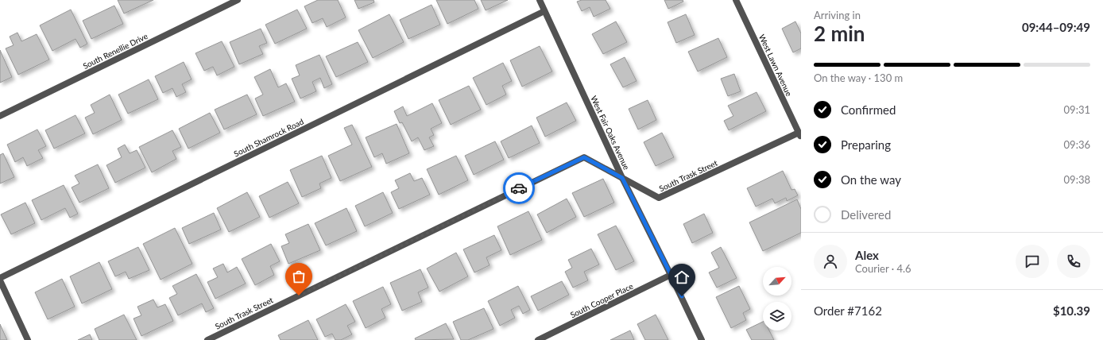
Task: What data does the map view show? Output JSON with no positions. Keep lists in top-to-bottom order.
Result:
{
  "streets": {
    "street": [
      "South Renellie Drive",
      "West Lawn Avenue",
      "West Fair Oaks Avenue",
      "South Shamrock Road",
      "South Trask Street",
      "South Cooper Place"
    ]
  },
  "crossings": [
    ["West Lawn Avenue", "South Trask Street"],
    ["West Fair Oaks Avenue", "South Shamrock Road"],
    ["West Fair Oaks Avenue", "South Trask Street"],
    ["West Fair Oaks Avenue", "South Cooper Place"]
  ],
  "north": "top right",
  "page": {
    "heading": ["2 min", "Arriving in", "09:44–09:49"],
    "panel": [
      "Alex",
      "Courier · 4.6",
      "Order #7162",
      "$10.39"
    ],
    "bar": "On the way · 130 m",
    "list": [
      ["Confirmed", "09:31"],
      ["Preparing", "09:36"],
      ["On the way", "09:38"],
      "Delivered"
    ]
  }
}
